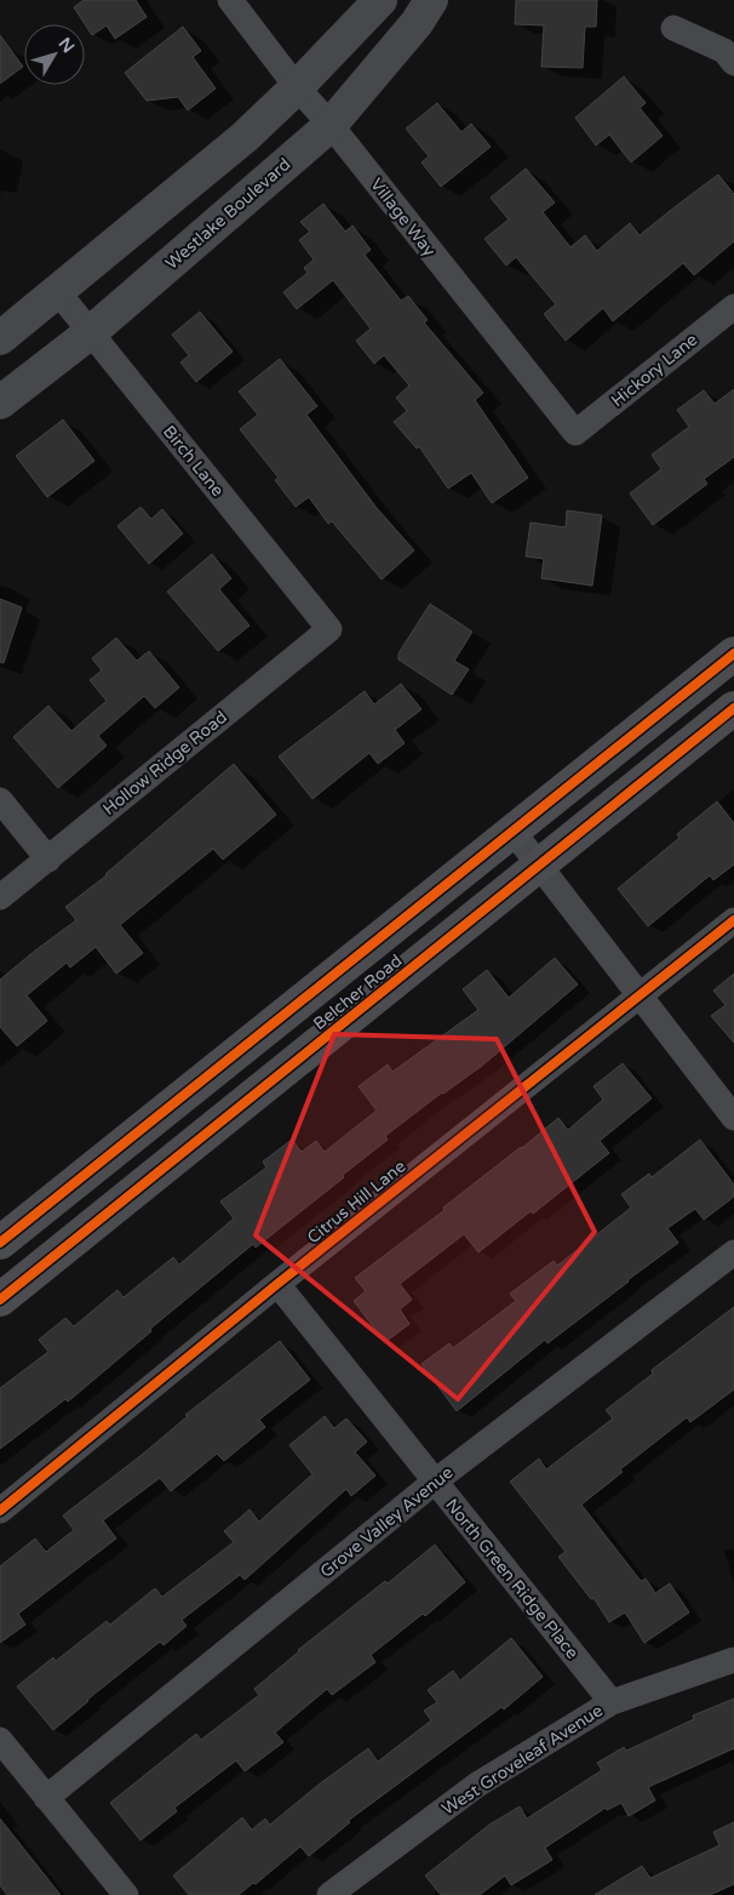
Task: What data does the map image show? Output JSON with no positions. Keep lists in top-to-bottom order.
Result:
{
  "streets": {
    "main road": ["Belcher Road"],
    "street": [
      "Westlake Boulevard",
      "Village Way",
      "Hickory Lane",
      "Birch Lane",
      "Hollow Ridge Road",
      "Citrus Hill Lane",
      "Grove Valley Avenue",
      "North Green Ridge Place",
      "West Groveleaf Avenue"
    ]
  },
  "crossings": [
    ["Westlake Boulevard", "Village Way"],
    ["Westlake Boulevard", "Birch Lane"],
    ["Village Way", "Hickory Lane"],
    ["Birch Lane", "Hollow Ridge Road"],
    ["Citrus Hill Lane", "North Green Ridge Place"],
    ["Grove Valley Avenue", "North Green Ridge Place"],
    ["North Green Ridge Place", "West Groveleaf Avenue"]
  ],
  "north": "top right"
}
